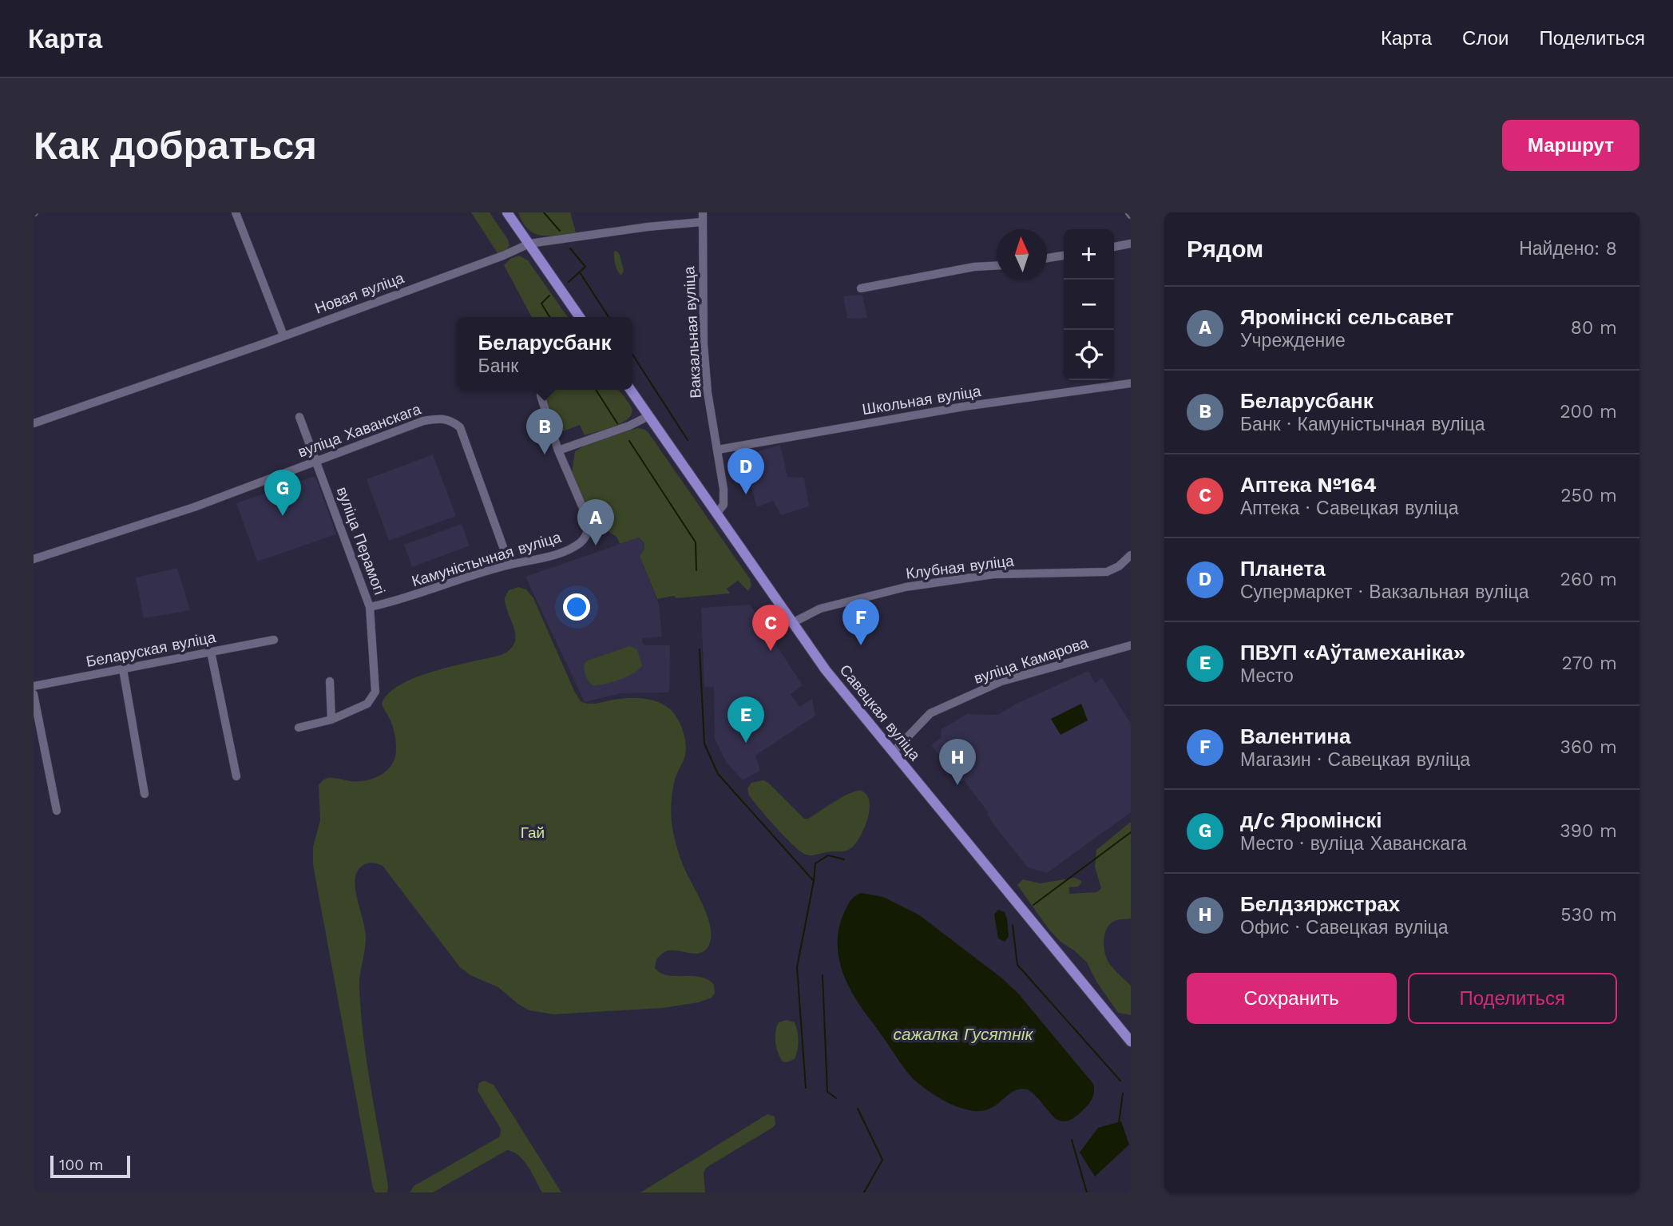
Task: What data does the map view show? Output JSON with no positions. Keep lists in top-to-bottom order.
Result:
{
  "streets": {
    "main road": ["Савецкая вуліца"],
    "street": [
      "Новая вуліца",
      "Вакзальная вуліца",
      "Школьная вуліца",
      "вуліца Хаванскага",
      "вуліца Перамогі",
      "Камуністычная вуліца",
      "Клубная вуліца",
      "Беларуская вуліца",
      "вуліца Камарова"
    ]
  },
  "crossings": [
    ["Новая вуліца", "Вакзальная вуліца"],
    ["Вакзальная вуліца", "Школьная вуліца"],
    ["Вакзальная вуліца", "Савецкая вуліца"],
    ["вуліца Хаванскага", "вуліца Перамогі"],
    ["вуліца Хаванскага", "Камуністычная вуліца"],
    ["вуліца Перамогі", "Камуністычная вуліца"],
    ["Клубная вуліца", "Савецкая вуліца"],
    ["вуліца Камарова", "Савецкая вуліца"]
  ],
  "water": ["сажалка Гусятнік"],
  "parks": ["Гай"],
  "scale_bar": "100 m",
  "north": "top",
  "page": {
    "header": "Карта",
    "nav": ["Карта", "Слои", "Поделиться"],
    "buttons": [
      "Маршрут",
      ["Сохранить", "Поделиться"]
    ],
    "title": "Как добраться",
    "heading": ["Рядом", "Найдено: 8"],
    "map_buttons": ["+", "−"],
    "list": [
      {
        "mark": "A",
        "name": "Яромінскі сельсавет",
        "note": "Учреждение",
        "value": "80 m"
      },
      {
        "mark": "B",
        "name": "Беларусбанк",
        "note": "Банк · Камуністычная вуліца",
        "value": "200 m"
      },
      {
        "mark": "C",
        "name": "Аптека №164",
        "note": "Аптека · Савецкая вуліца",
        "value": "250 m"
      },
      {
        "mark": "D",
        "name": "Планета",
        "note": "Супермаркет · Вакзальная вуліца",
        "value": "260 m"
      },
      {
        "mark": "E",
        "name": "ПВУП «Аўтамеханіка»",
        "note": "Место",
        "value": "270 m"
      },
      {
        "mark": "F",
        "name": "Валентина",
        "note": "Магазин · Савецкая вуліца",
        "value": "360 m"
      },
      {
        "mark": "G",
        "name": "д/с Яромінскі",
        "note": "Место · вуліца Хаванскага",
        "value": "390 m"
      },
      {
        "mark": "H",
        "name": "Белдзяржстрах",
        "note": "Офис · Савецкая вуліца",
        "value": "530 m"
      }
    ],
    "popup": ["Беларусбанк", "Банк"],
    "pins": [
      "B",
      "D",
      "G",
      "A",
      "F",
      "C",
      "E",
      "H"
    ],
    "scale": "100 m"
  }
}
